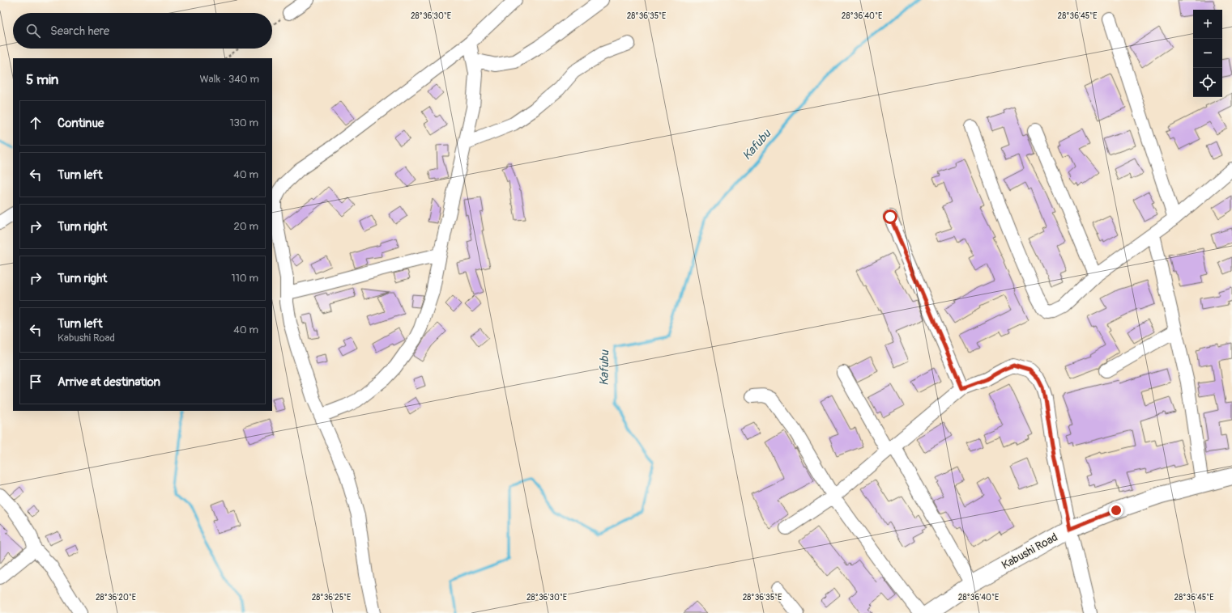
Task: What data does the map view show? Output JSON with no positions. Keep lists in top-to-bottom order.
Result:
{
  "streets": {
    "main road": ["Kabushi Road"]
  },
  "water": ["Kafubu"],
  "page": {
    "map_buttons": ["+", "−"],
    "search": "Search here",
    "heading": ["5 min", "Walk · 340 m"],
    "list": [
      ["Continue", "130 m"],
      ["Turn left", "40 m"],
      ["Turn right", "20 m"],
      ["Turn right", "110 m"],
      ["Turn left", "Kabushi Road", "40 m"],
      "Arrive at destination"
    ]
  },
  "coordinates": [
    "28°36'30\"E",
    "28°36'35\"E",
    "28°36'40\"E",
    "28°36'45\"E",
    "28°36'20\"E",
    "28°36'25\"E"
  ]
}
